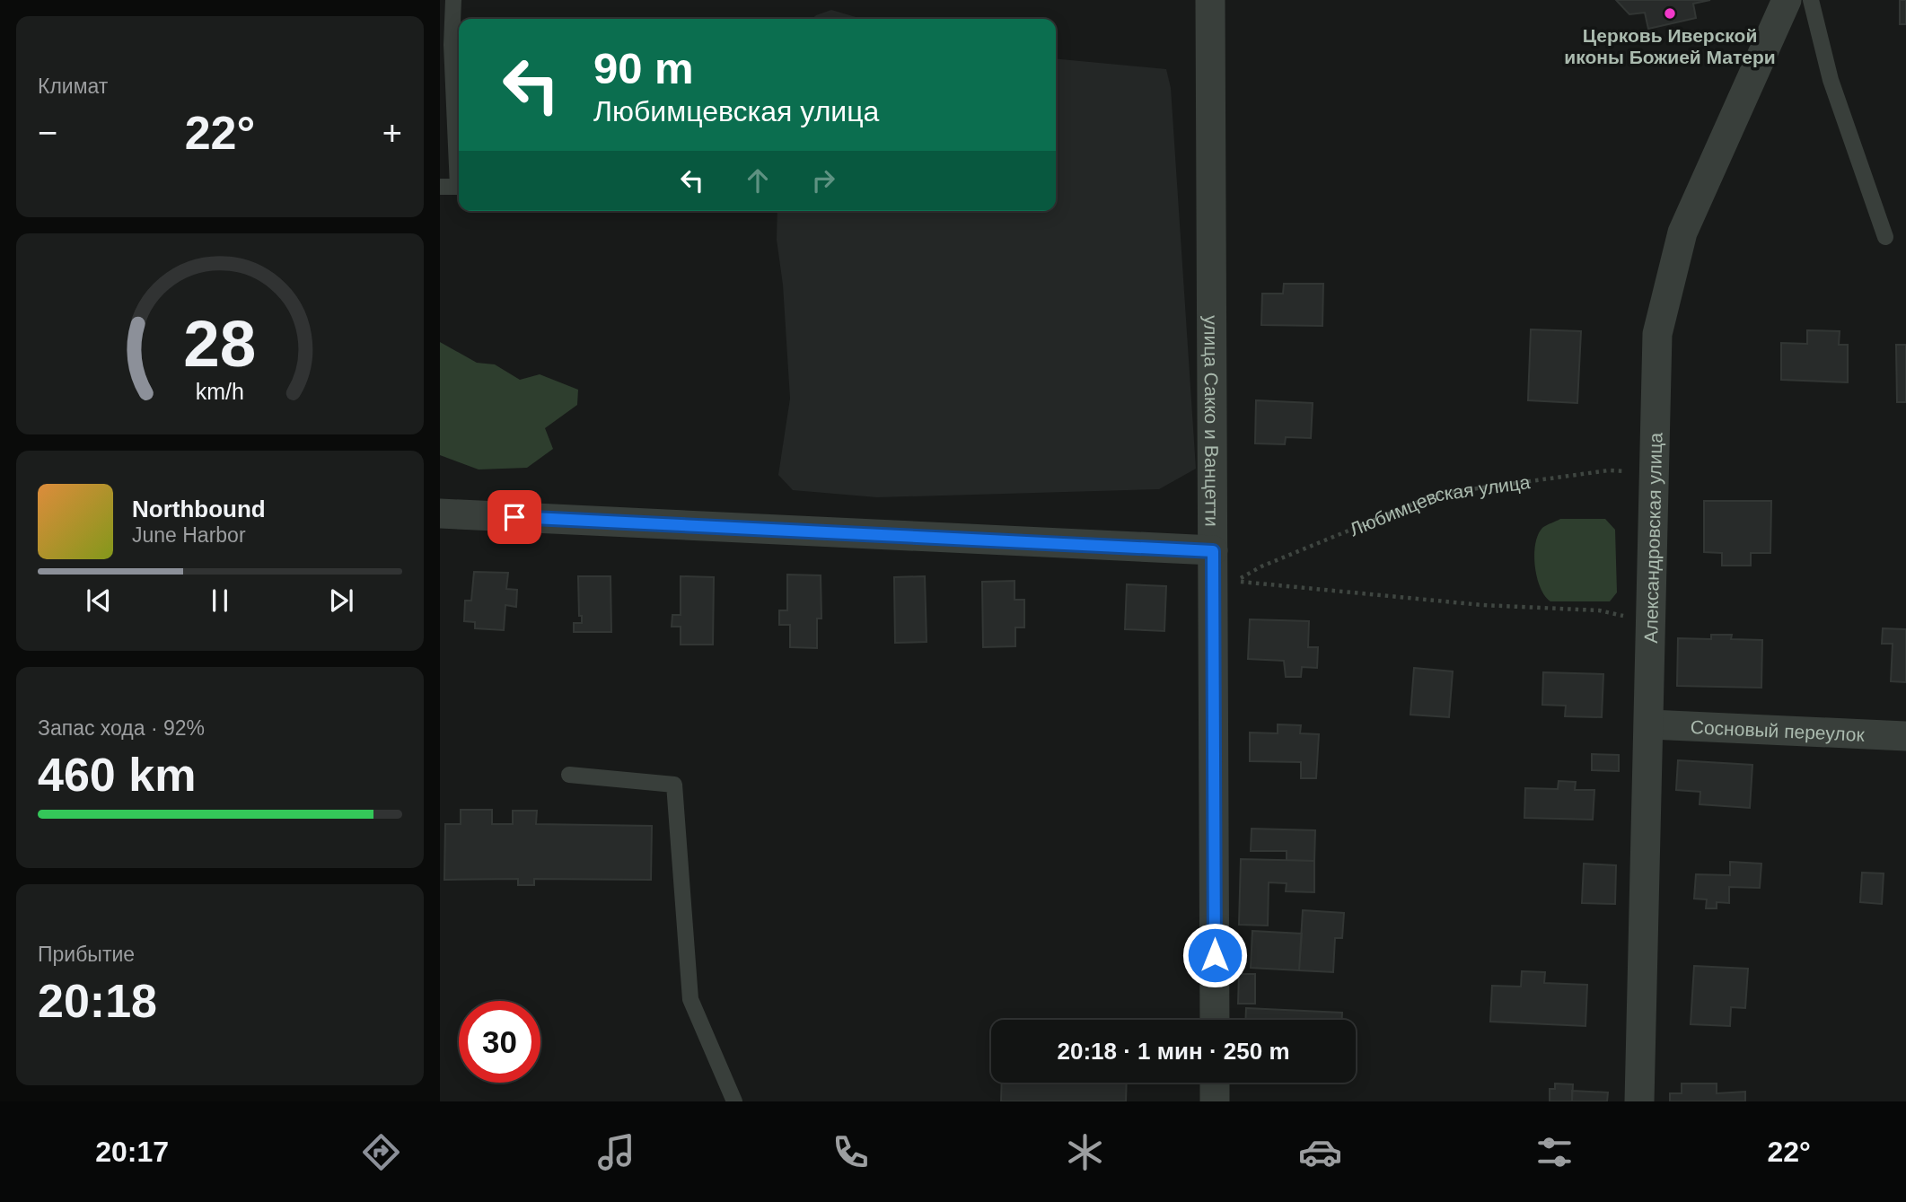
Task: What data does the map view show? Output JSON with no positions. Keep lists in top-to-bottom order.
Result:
{
  "streets": {
    "street": ["улица Сакко и Ванцетти", "Александровская улица", "Сосновый переулок"],
    "path": ["Любимцевская улица"]
  },
  "crossings": [
    ["Любимцевская улица", "Александровская улица"],
    ["Александровская улица", "Сосновый переулок"]
  ],
  "places": ["Церковь Иверской иконы Божией Матери"],
  "page": {
    "tile": [
      "Климат",
      ["Запас хода · 92%", "460 km"],
      ["Прибытие", "20:18"]
    ],
    "turn": ["90 m", "Любимцевская улица"],
    "heat": ["−", "22°", "+"],
    "song": ["Northbound", "June Harbor"],
    "limit": "30",
    "trip": "20:18 · 1 мин · 250 m",
    "tabs": ["20:17", "22°"],
    "gauge": ["28", "km/h"]
  }
}
